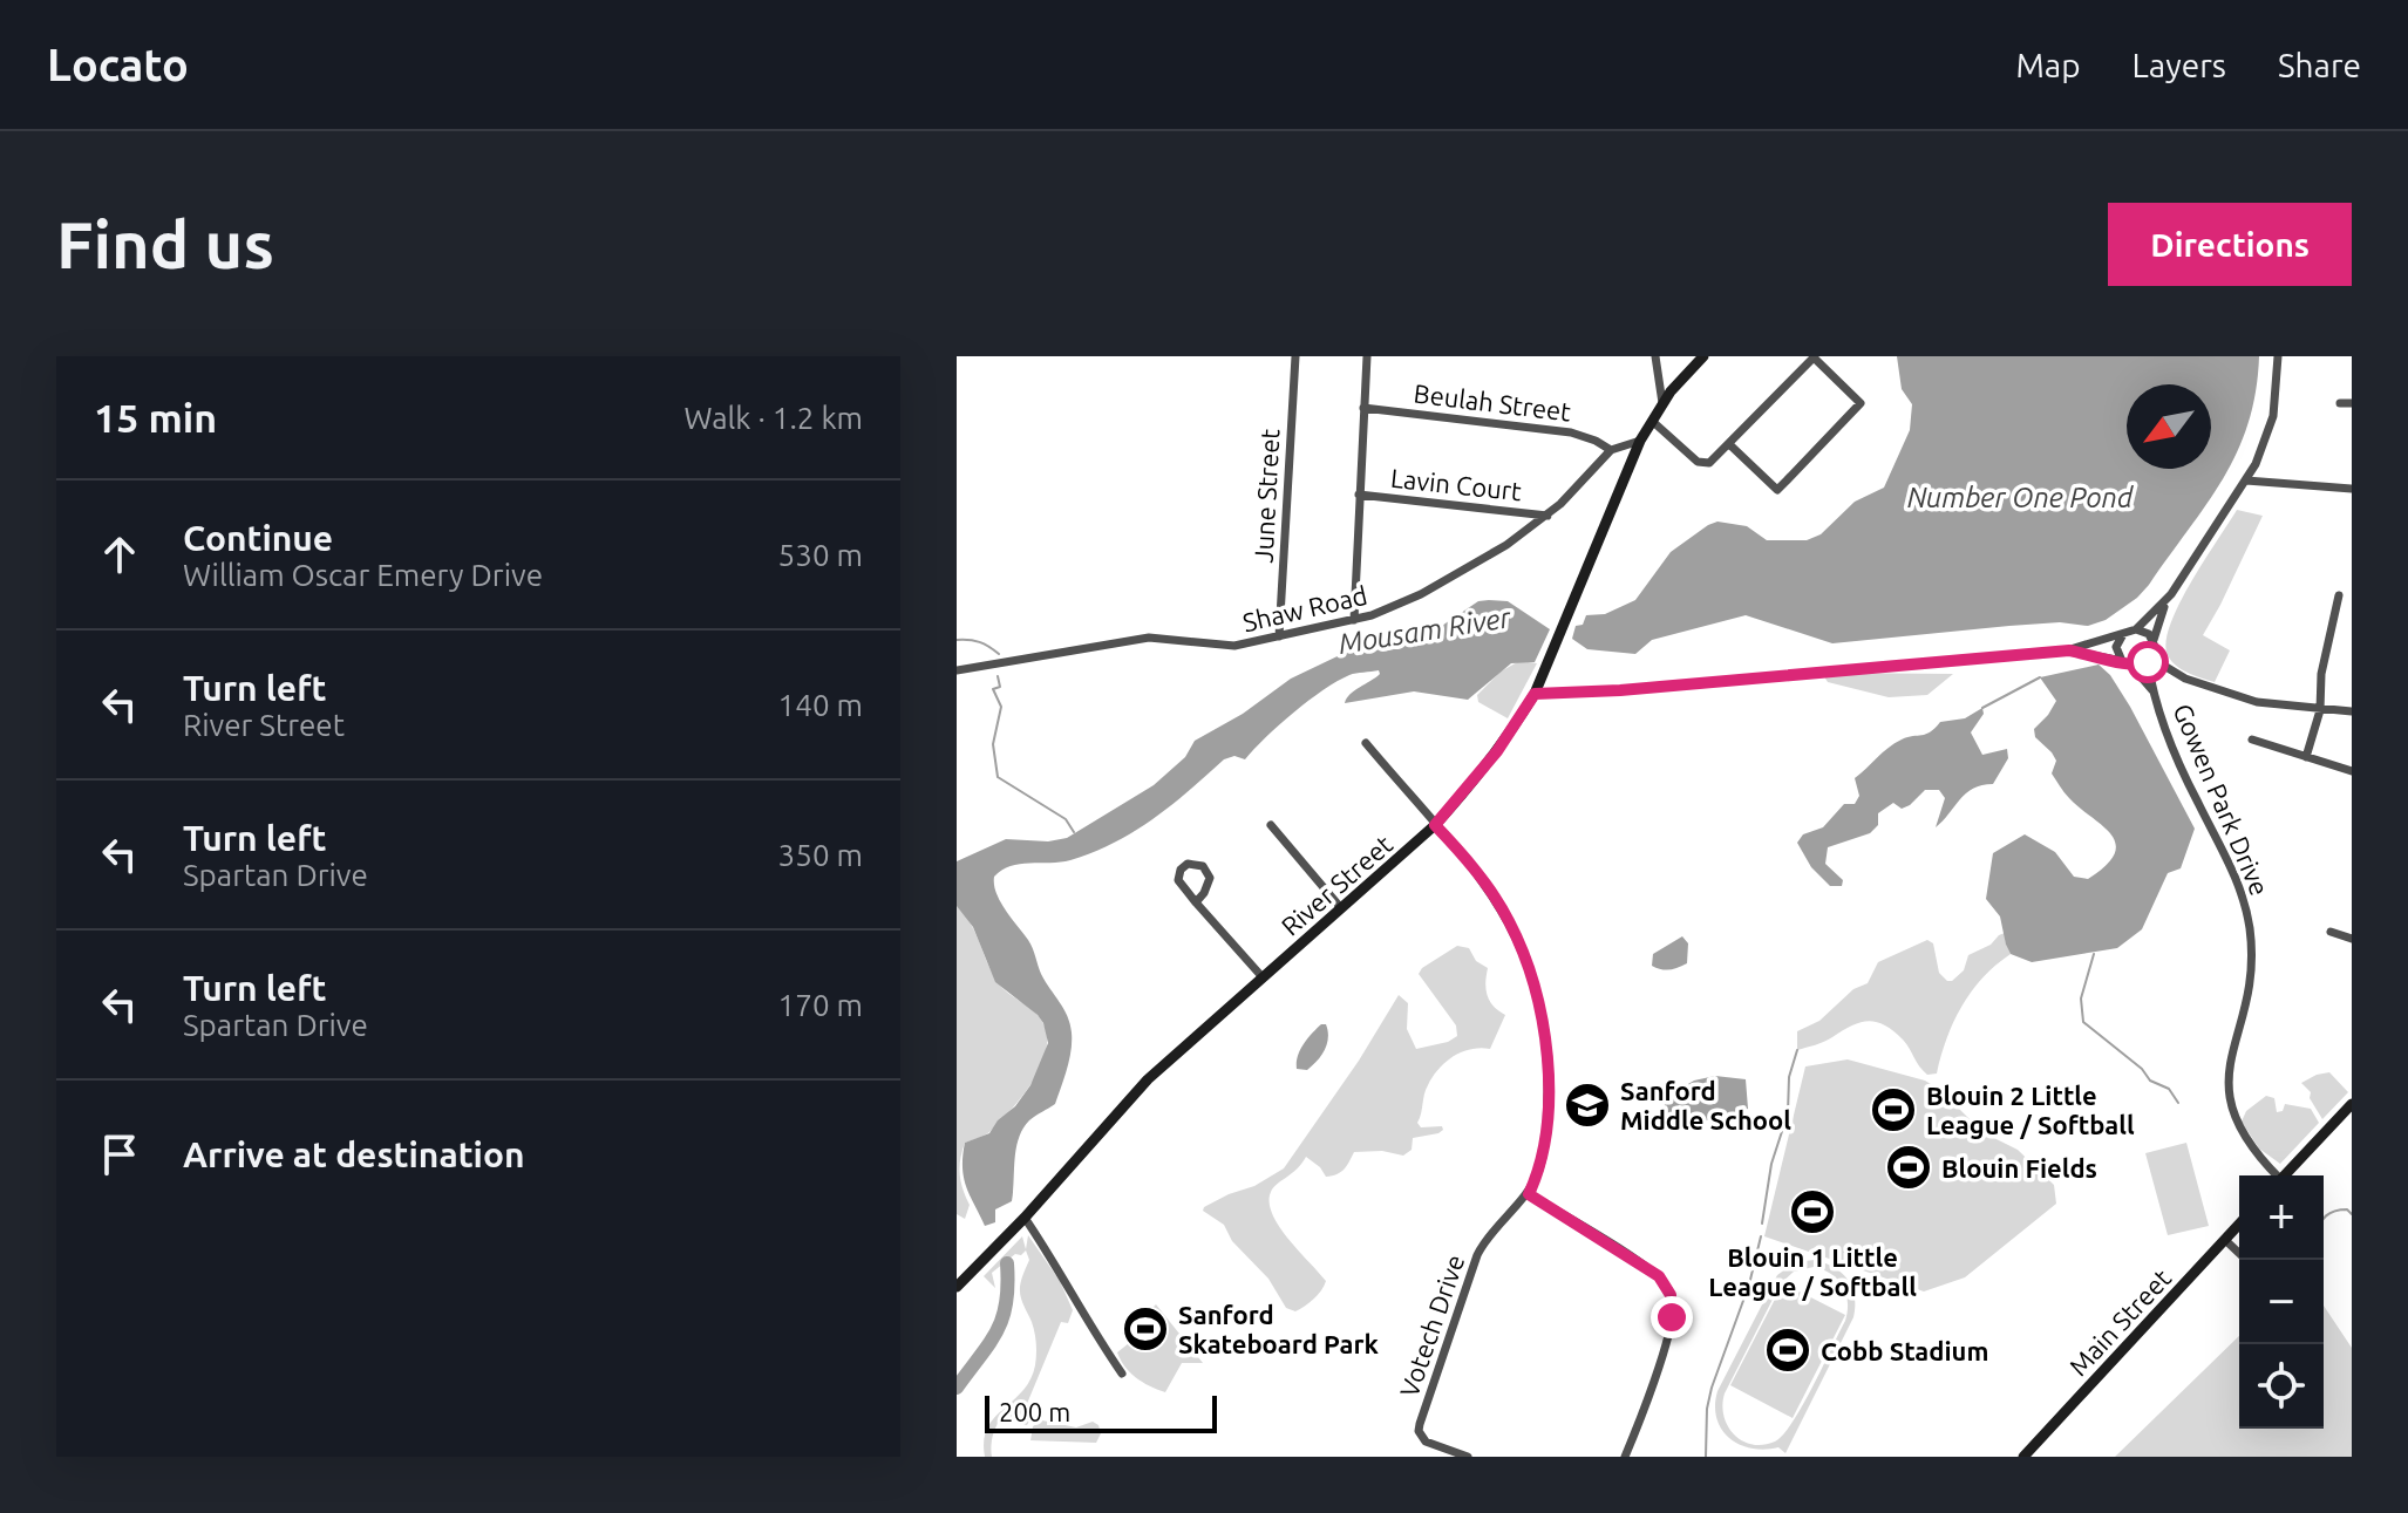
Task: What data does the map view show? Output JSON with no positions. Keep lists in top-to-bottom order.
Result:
{
  "streets": {
    "street": [
      "Beulah Street",
      "Lavin Court",
      "June Street",
      "Shaw Road",
      "Gowen Park Drive",
      "River Street",
      "Main Street",
      "Votech Drive"
    ]
  },
  "crossings": [
    ["Beulah Street", "Shaw Road"],
    ["Lavin Court", "Shaw Road"],
    ["June Street", "Shaw Road"]
  ],
  "water": ["Number One Pond", "Mousam River"],
  "places": {
    "school or university": ["Sanford Middle School"],
    "sports": [
      "Blouin 2 Little League / Softball",
      "Blouin Fields",
      "Blouin 1 Little League / Softball",
      "Sanford Skateboard Park",
      "Cobb Stadium"
    ]
  },
  "scale_bar": "200 m",
  "north": "bottom left",
  "page": {
    "header": "Locato",
    "nav": ["Map", "Layers", "Share"],
    "buttons": "Directions",
    "title": "Find us",
    "heading": ["15 min", "Walk · 1.2 km"],
    "list": [
      ["Continue", "William Oscar Emery Drive", "530 m"],
      ["Turn left", "River Street", "140 m"],
      ["Turn left", "Spartan Drive", "350 m"],
      ["Turn left", "Spartan Drive", "170 m"],
      "Arrive at destination"
    ],
    "map_buttons": ["+", "−"],
    "scale": "200 m"
  }
}
